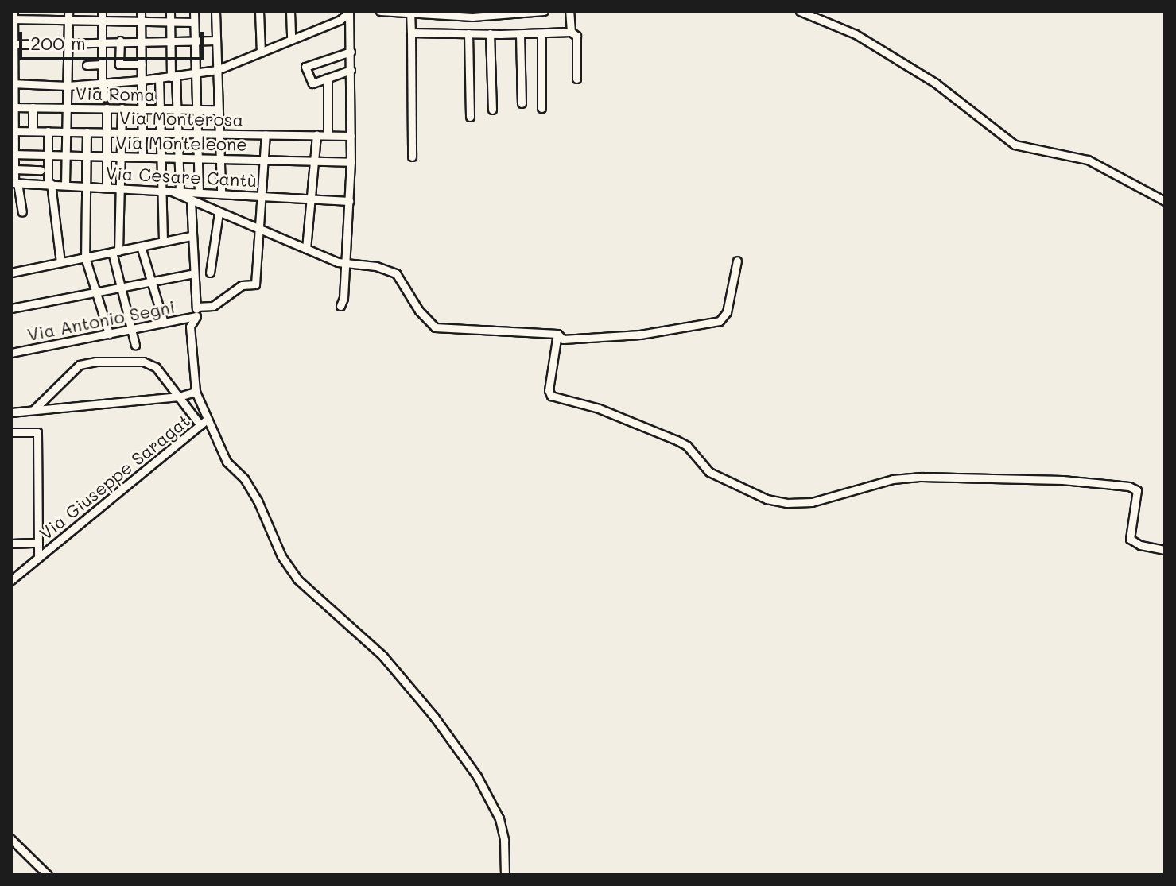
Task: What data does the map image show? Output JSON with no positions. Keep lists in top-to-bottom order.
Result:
{
  "streets": {
    "street": [
      "Via Roma",
      "Via Monterosa",
      "Via Monteleone",
      "Via Cesare Cantù",
      "Via Antonio Segni",
      "Via Giuseppe Saragat"
    ]
  },
  "scale_bar": "200 m"
}
